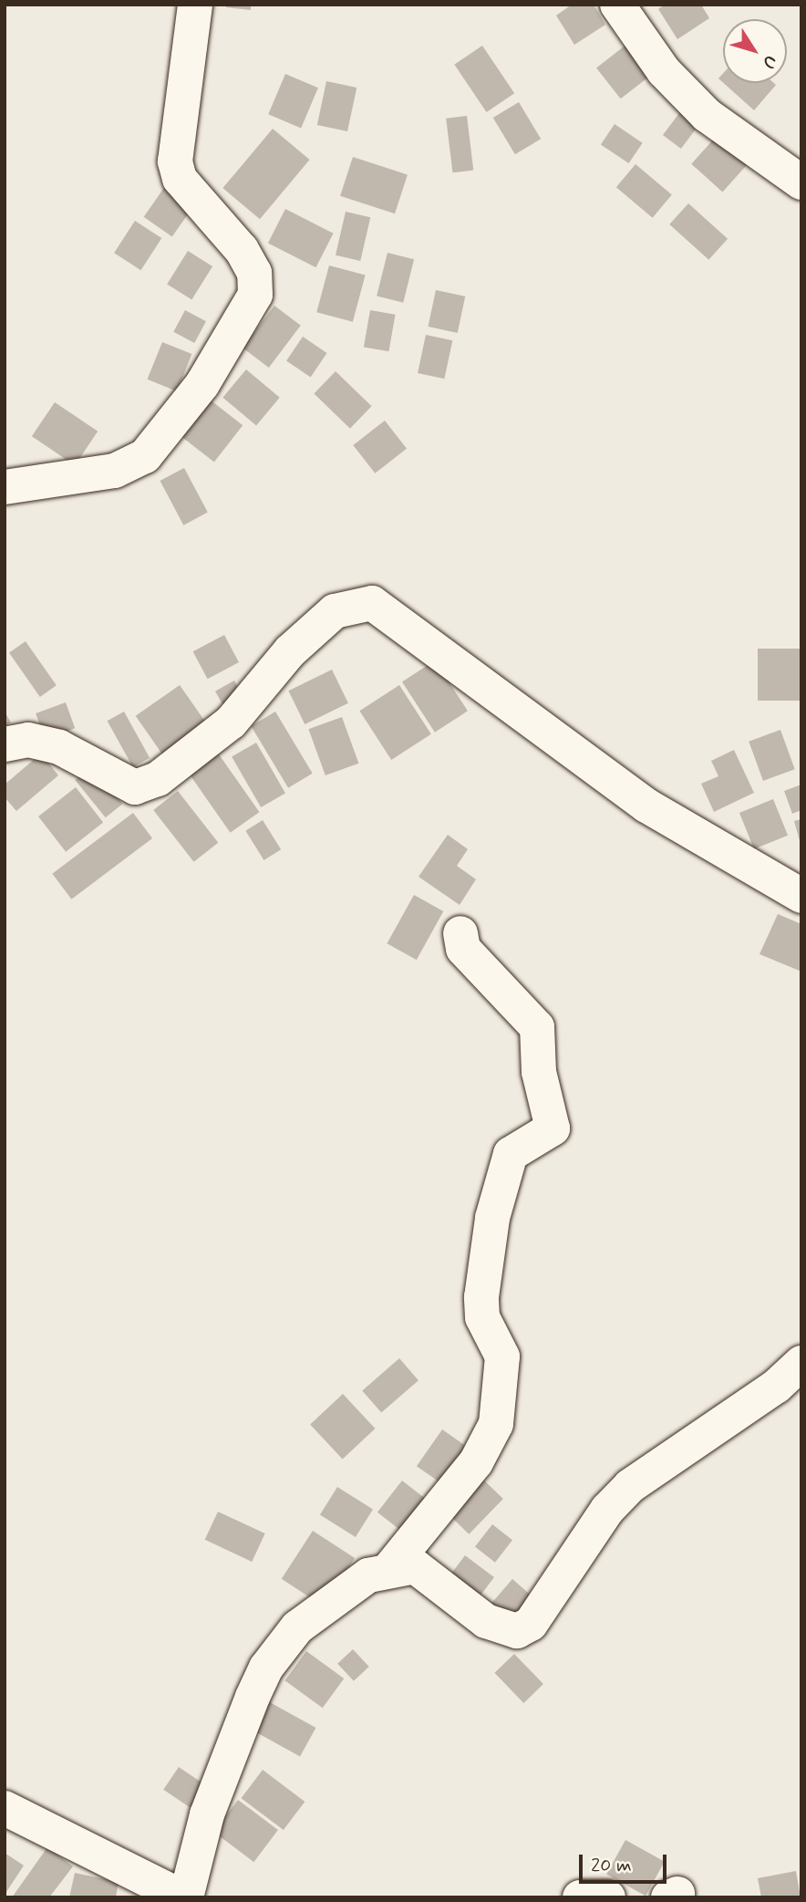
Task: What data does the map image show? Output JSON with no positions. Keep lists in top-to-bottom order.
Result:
{
  "scale_bar": "20 m",
  "north": "bottom right"
}
